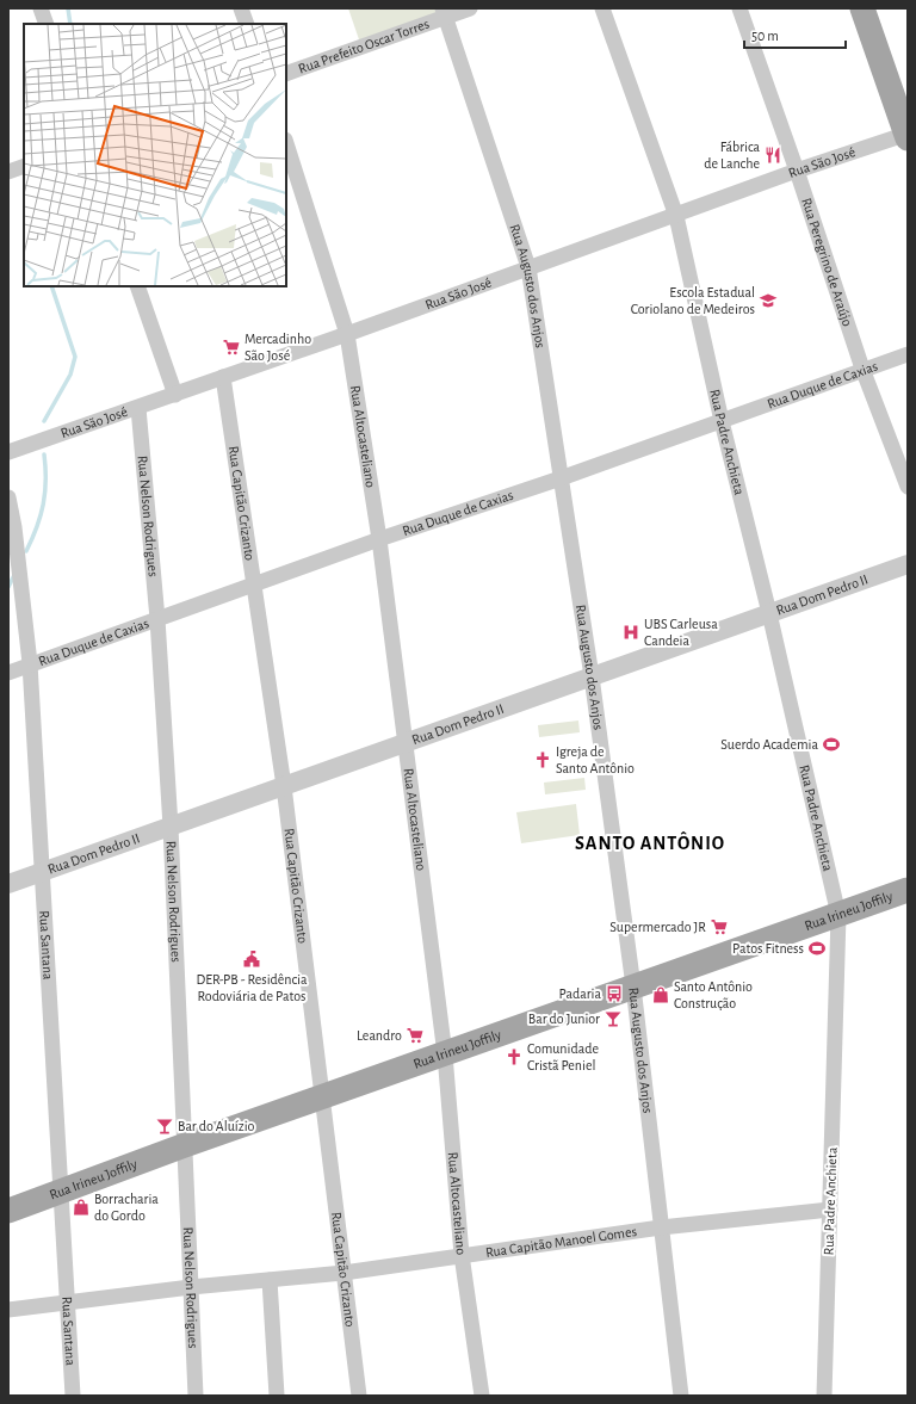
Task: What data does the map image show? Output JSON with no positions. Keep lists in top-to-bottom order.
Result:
{
  "streets": {
    "main road": ["Rua Irineu Joffily"],
    "street": [
      "Rua Prefeito Oscar Torres",
      "Rua São José",
      "Rua Peregrino de Araújo",
      "Rua Augusto dos Anjos",
      "Rua Duque de Caxias",
      "Rua Altocasteliano",
      "Rua Padre Anchieta",
      "Rua Capitão Crizanto",
      "Rua Nelson Rodrigues",
      "Rua Dom Pedro II",
      "Rua Santana",
      "Rua Capitão Manoel Gomes"
    ]
  },
  "crossings": [
    ["Rua Prefeito Oscar Torres", "Rua Augusto dos Anjos"],
    ["Rua São José", "Rua Peregrino de Araújo"],
    ["Rua São José", "Rua Augusto dos Anjos"],
    ["Rua São José", "Rua Altocasteliano"],
    ["Rua São José", "Rua Padre Anchieta"],
    ["Rua São José", "Rua Capitão Crizanto"],
    ["Rua São José", "Rua Nelson Rodrigues"],
    ["Rua Peregrino de Araújo", "Rua Duque de Caxias"],
    ["Rua Augusto dos Anjos", "Rua Duque de Caxias"],
    ["Rua Augusto dos Anjos", "Rua Dom Pedro II"],
    ["Rua Augusto dos Anjos", "Rua Irineu Joffily"],
    ["Rua Augusto dos Anjos", "Rua Capitão Manoel Gomes"],
    ["Rua Duque de Caxias", "Rua Altocasteliano"],
    ["Rua Duque de Caxias", "Rua Padre Anchieta"],
    ["Rua Duque de Caxias", "Rua Capitão Crizanto"],
    ["Rua Duque de Caxias", "Rua Nelson Rodrigues"],
    ["Rua Duque de Caxias", "Rua Santana"],
    ["Rua Altocasteliano", "Rua Dom Pedro II"],
    ["Rua Altocasteliano", "Rua Irineu Joffily"],
    ["Rua Altocasteliano", "Rua Capitão Manoel Gomes"],
    ["Rua Padre Anchieta", "Rua Dom Pedro II"],
    ["Rua Padre Anchieta", "Rua Irineu Joffily"],
    ["Rua Padre Anchieta", "Rua Capitão Manoel Gomes"],
    ["Rua Capitão Crizanto", "Rua Dom Pedro II"],
    ["Rua Capitão Crizanto", "Rua Irineu Joffily"],
    ["Rua Capitão Crizanto", "Rua Capitão Manoel Gomes"],
    ["Rua Nelson Rodrigues", "Rua Dom Pedro II"],
    ["Rua Nelson Rodrigues", "Rua Irineu Joffily"],
    ["Rua Nelson Rodrigues", "Rua Capitão Manoel Gomes"],
    ["Rua Dom Pedro II", "Rua Santana"],
    ["Rua Irineu Joffily", "Rua Santana"],
    ["Rua Santana", "Rua Capitão Manoel Gomes"]
  ],
  "districts": ["SANTO ANTÔNIO"],
  "places": {
    "restaurant": ["Fábrica de Lanche"],
    "school or university": ["Escola Estadual Coriolano de Medeiros"],
    "supermarket": ["Mercadinho São José", "Supermercado JR", "Leandro"],
    "hospital": ["UBS Carleusa Candeia"],
    "sports": ["Suerdo Academia", "Patos Fitness"],
    "church": ["Igreja de Santo Antônio", "Comunidade Cristã Peniel"],
    "public building": ["DER-PB - Residência Rodoviária de Patos"],
    "bus stop": ["Padaria"],
    "shop": ["Santo Antônio Construção", "Borracharia do Gordo"],
    "bar": ["Bar do Junior", "Bar do Aluízio"]
  },
  "scale_bar": "50 m"
}
